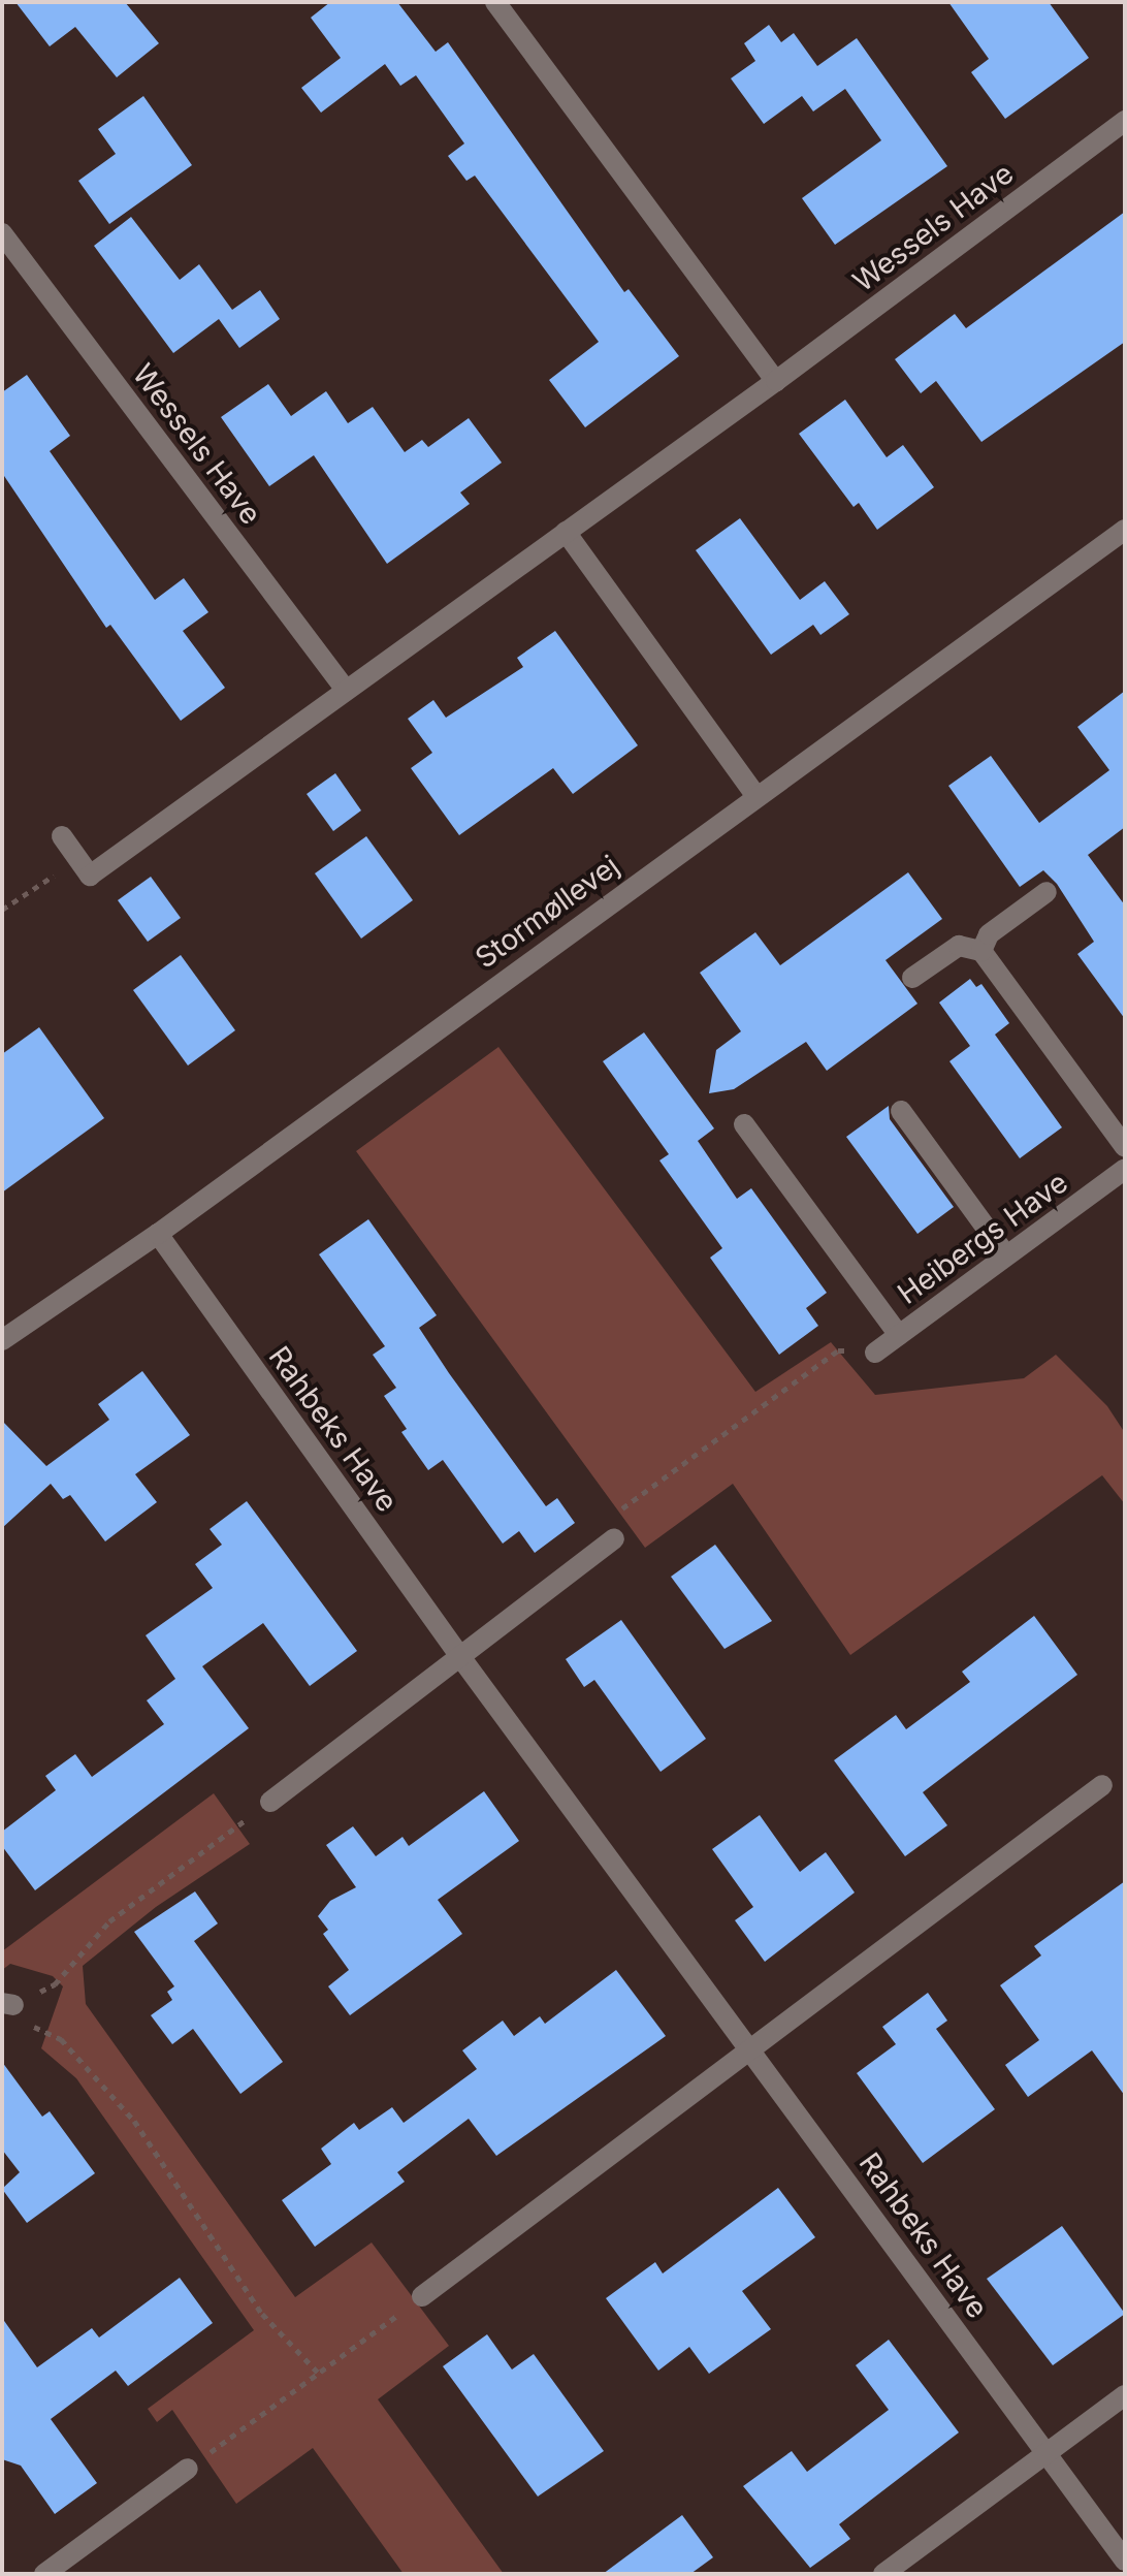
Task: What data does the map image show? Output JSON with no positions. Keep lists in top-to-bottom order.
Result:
{
  "streets": {
    "street": [
      "Wessels Have",
      "Stormøllevej",
      "Heibergs Have",
      "Rahbeks Have"
    ]
  },
  "crossings": [
    ["Stormøllevej", "Rahbeks Have"]
  ]
}
